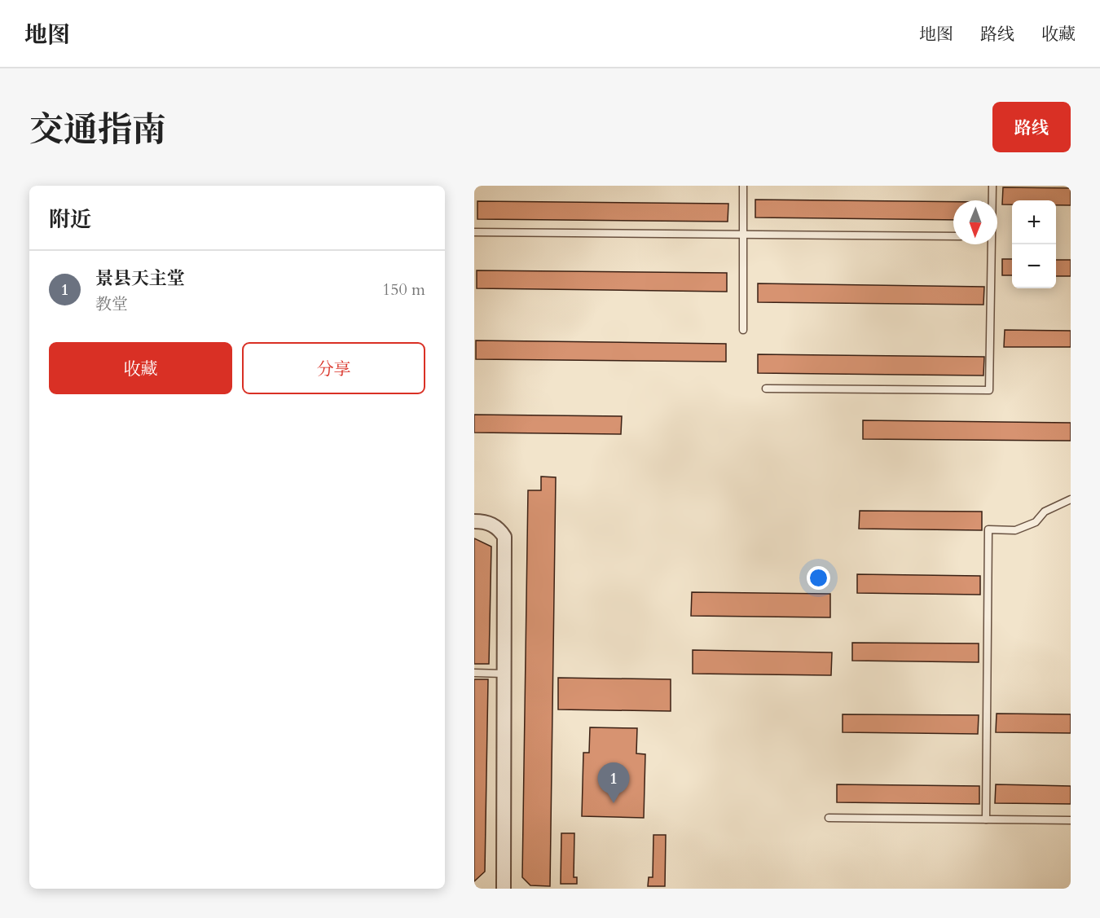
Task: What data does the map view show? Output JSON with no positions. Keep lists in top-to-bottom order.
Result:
{
  "north": "bottom",
  "page": {
    "header": "地图",
    "nav": ["地图", "路线", "收藏"],
    "title": "交通指南",
    "buttons": [
      "路线",
      ["收藏", "分享"]
    ],
    "heading": "附近",
    "map_buttons": ["+", "−"],
    "list": [
      {
        "mark": "1",
        "name": "景县天主堂",
        "note": "教堂",
        "value": "150 m"
      }
    ],
    "pins": "1"
  }
}
